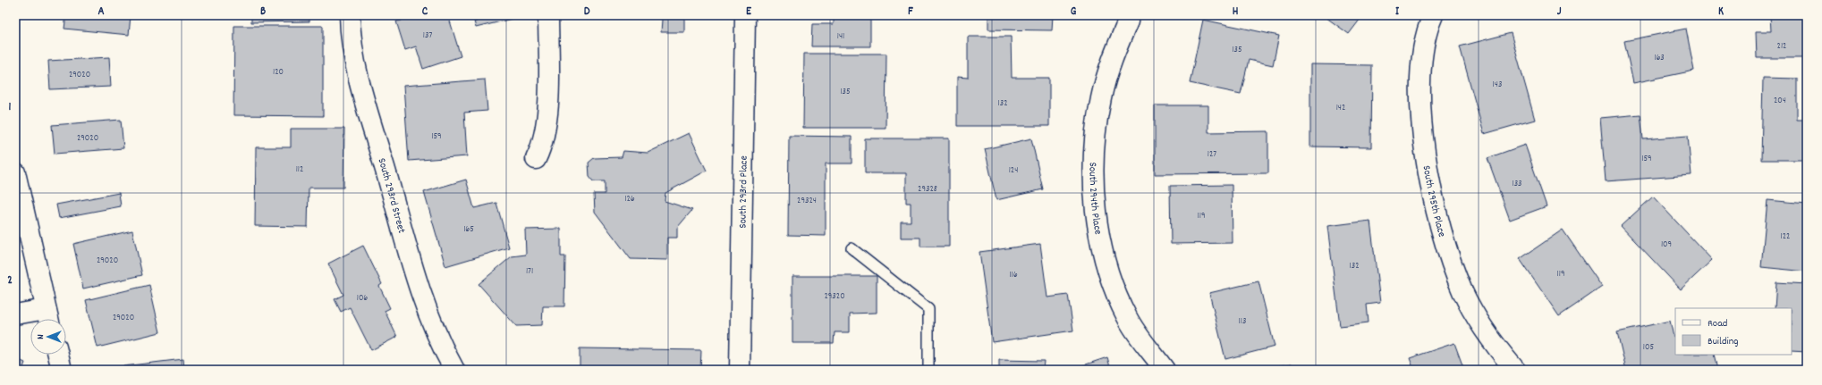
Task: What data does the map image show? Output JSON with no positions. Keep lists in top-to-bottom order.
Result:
{
  "streets": {
    "street": [
      "South 293rd Place",
      "South 293rd Street",
      "South 294th Place",
      "South 295th Place"
    ]
  },
  "house_numbers": [
    "137",
    "141",
    "212",
    "135",
    "163",
    "120",
    "29020",
    "143",
    "135",
    "204",
    "132",
    "142",
    "159",
    "29020",
    "127",
    "159",
    "112",
    "124",
    "133",
    "29328",
    "126",
    "29324",
    "119",
    "165",
    "122",
    "109",
    "29020",
    "132",
    "171",
    "119",
    "116",
    "29320",
    "106",
    "29020",
    "113",
    "105"
  ],
  "legend": ["Road", "Building"],
  "north": "left",
  "grid": {
    "columns": [
      "A",
      "B",
      "C",
      "D",
      "E",
      "F",
      "G",
      "H",
      "I",
      "J",
      "K"
    ],
    "rows": ["1", "2"]
  }
}
